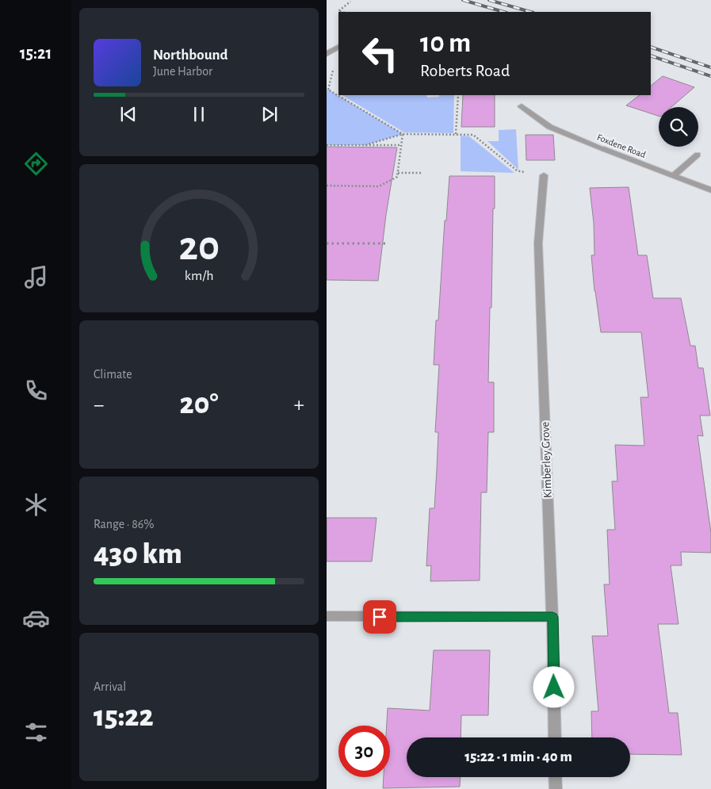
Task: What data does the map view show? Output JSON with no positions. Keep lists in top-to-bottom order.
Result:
{
  "streets": {
    "street": ["Foxdene Road", "Kimberley Grove"]
  },
  "page": {
    "tabs": "15:21",
    "turn": ["10 m", "Roberts Road"],
    "song": ["Northbound", "June Harbor"],
    "tile": [
      "Climate",
      ["Range · 86%", "430 km"],
      ["Arrival", "15:22"]
    ],
    "heat": ["−", "20°", "+"],
    "limit": "30",
    "trip": "15:22 · 1 min · 40 m",
    "gauge": ["20", "km/h"]
  }
}
